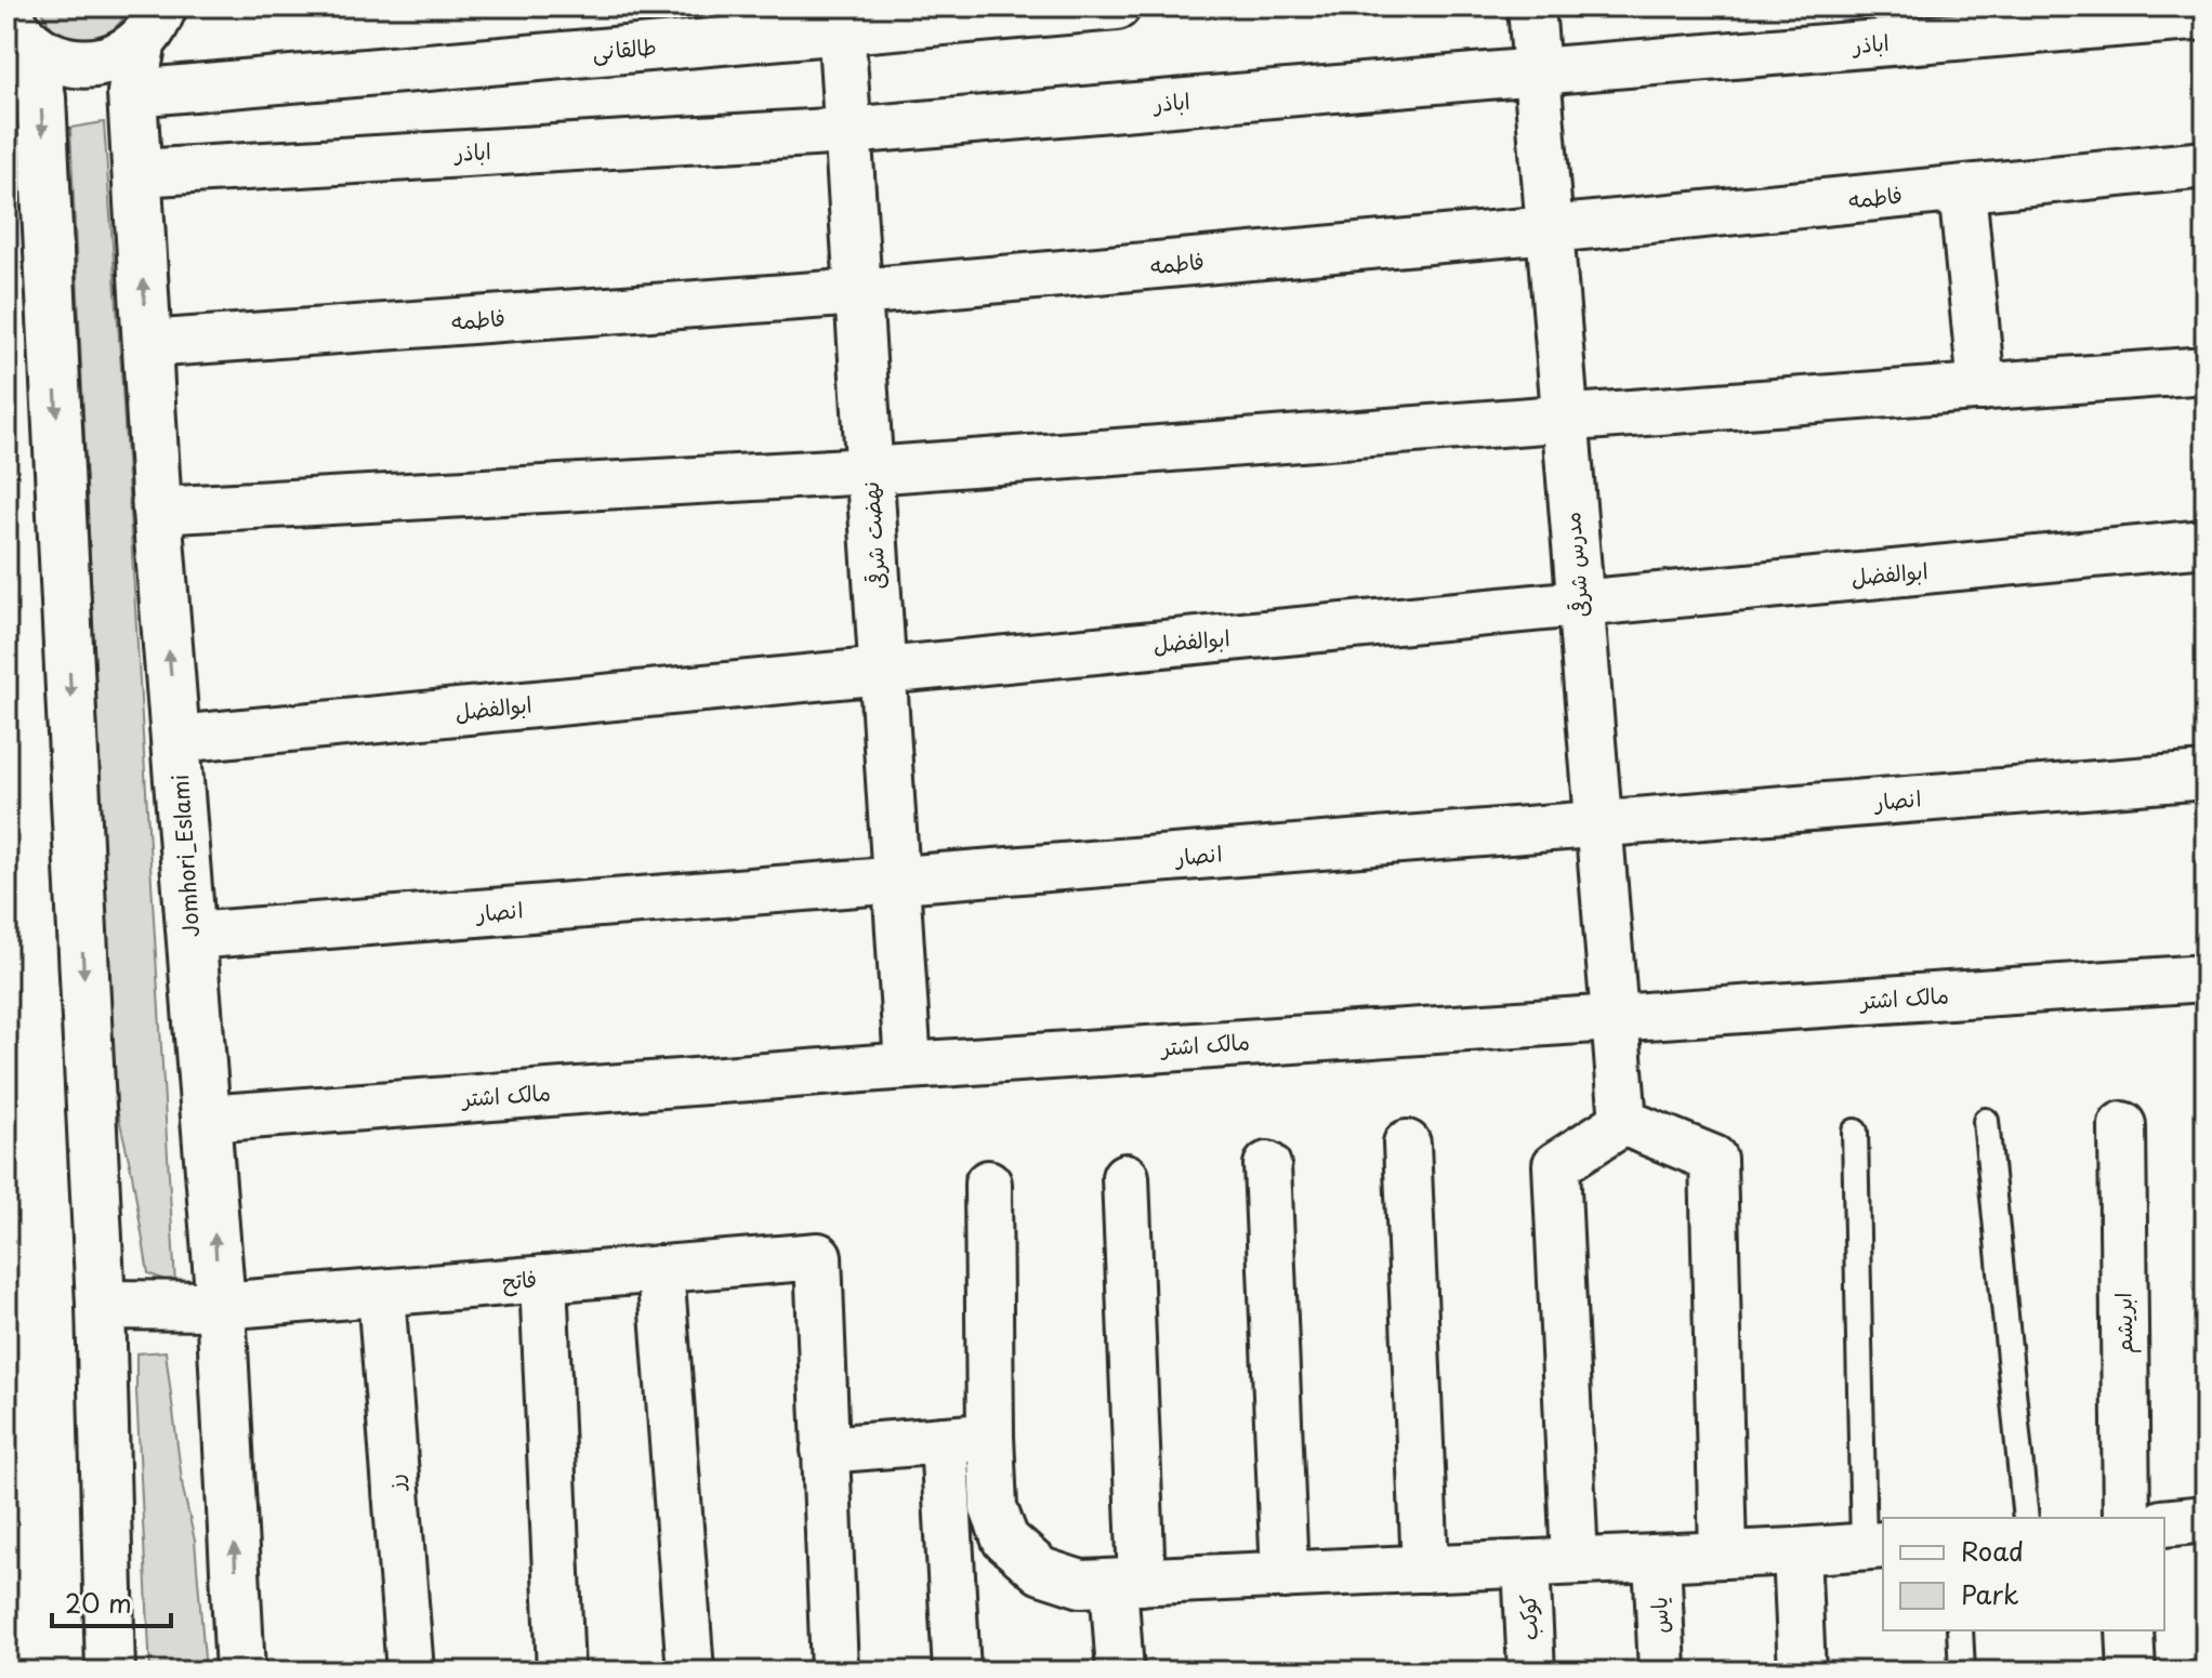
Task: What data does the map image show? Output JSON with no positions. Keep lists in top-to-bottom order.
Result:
{
  "streets": {
    "main road": ["Jomhori_Eslami"],
    "street": [
      "اباذر",
      "طالقانی",
      "فاطمه",
      "نهضت شرقی",
      "مدرس شرقی",
      "ابوالفضل",
      "انصار",
      "مالک اشتر",
      "فاتح",
      "ابریشم",
      "رز",
      "یاس",
      "کوکب"
    ]
  },
  "crossings": [
    ["اباذر", "نهضت شرقی"],
    ["اباذر", "مدرس شرقی"],
    ["اباذر", "Jomhori_Eslami"],
    ["طالقانی", "نهضت شرقی"],
    ["طالقانی", "Jomhori_Eslami"],
    ["فاطمه", "نهضت شرقی"],
    ["فاطمه", "مدرس شرقی"],
    ["فاطمه", "Jomhori_Eslami"],
    ["نهضت شرقی", "ابوالفضل"],
    ["نهضت شرقی", "انصار"],
    ["نهضت شرقی", "مالک اشتر"],
    ["مدرس شرقی", "ابوالفضل"],
    ["مدرس شرقی", "انصار"],
    ["مدرس شرقی", "مالک اشتر"],
    ["ابوالفضل", "Jomhori_Eslami"],
    ["انصار", "Jomhori_Eslami"],
    ["Jomhori_Eslami", "مالک اشتر"],
    ["Jomhori_Eslami", "فاتح"],
    ["فاتح", "رز"]
  ],
  "legend": ["Road", "Park"],
  "scale_bar": "20 m"
}
